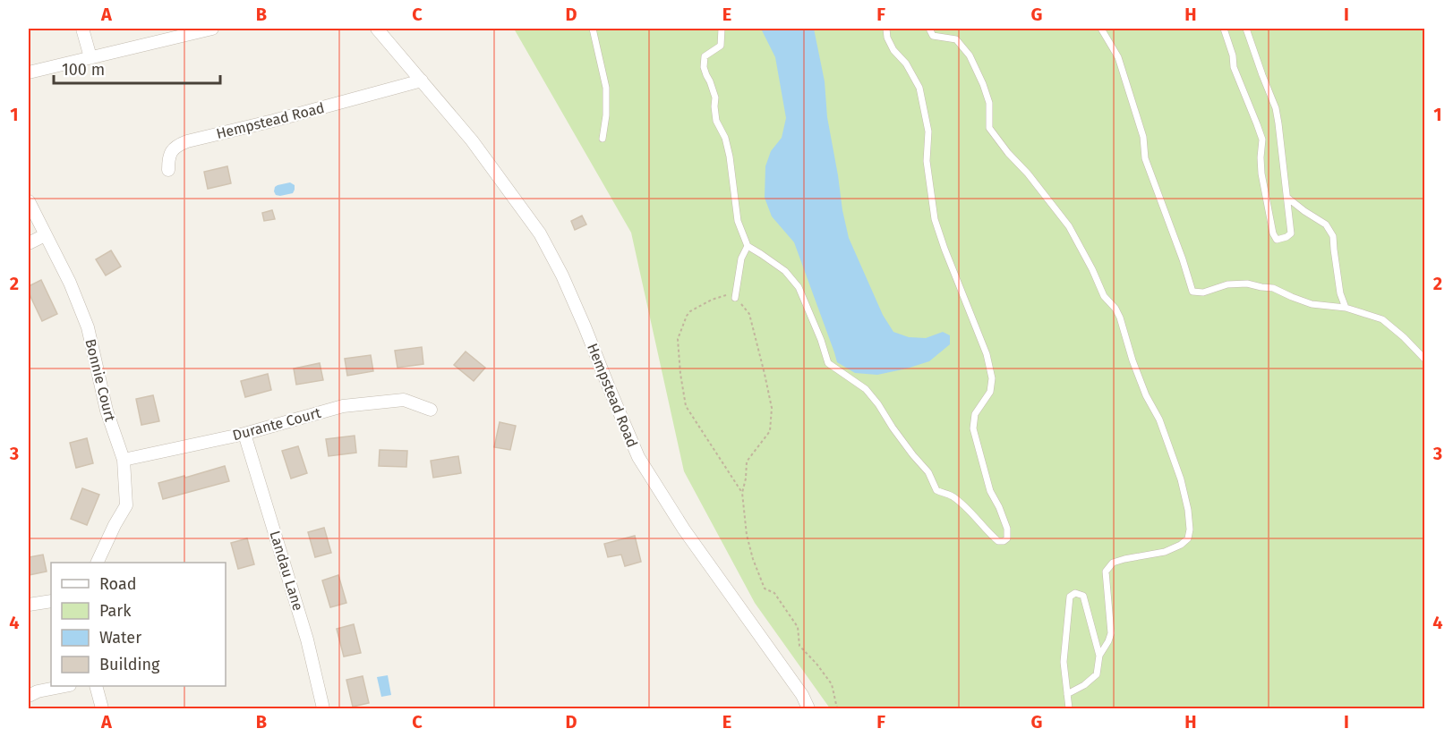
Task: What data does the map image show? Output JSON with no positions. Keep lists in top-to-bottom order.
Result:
{
  "streets": {
    "street": [
      "Hempstead Road",
      "Bonnie Court",
      "Durante Court",
      "Landau Lane"
    ]
  },
  "crossings": [
    ["Bonnie Court", "Durante Court"],
    ["Durante Court", "Landau Lane"]
  ],
  "legend": [
    "Road",
    "Park",
    "Water",
    "Building"
  ],
  "scale_bar": "100 m",
  "grid": {
    "columns": [
      "A",
      "B",
      "C",
      "D",
      "E",
      "F",
      "G",
      "H",
      "I"
    ],
    "rows": [
      "1",
      "2",
      "3",
      "4"
    ]
  }
}
